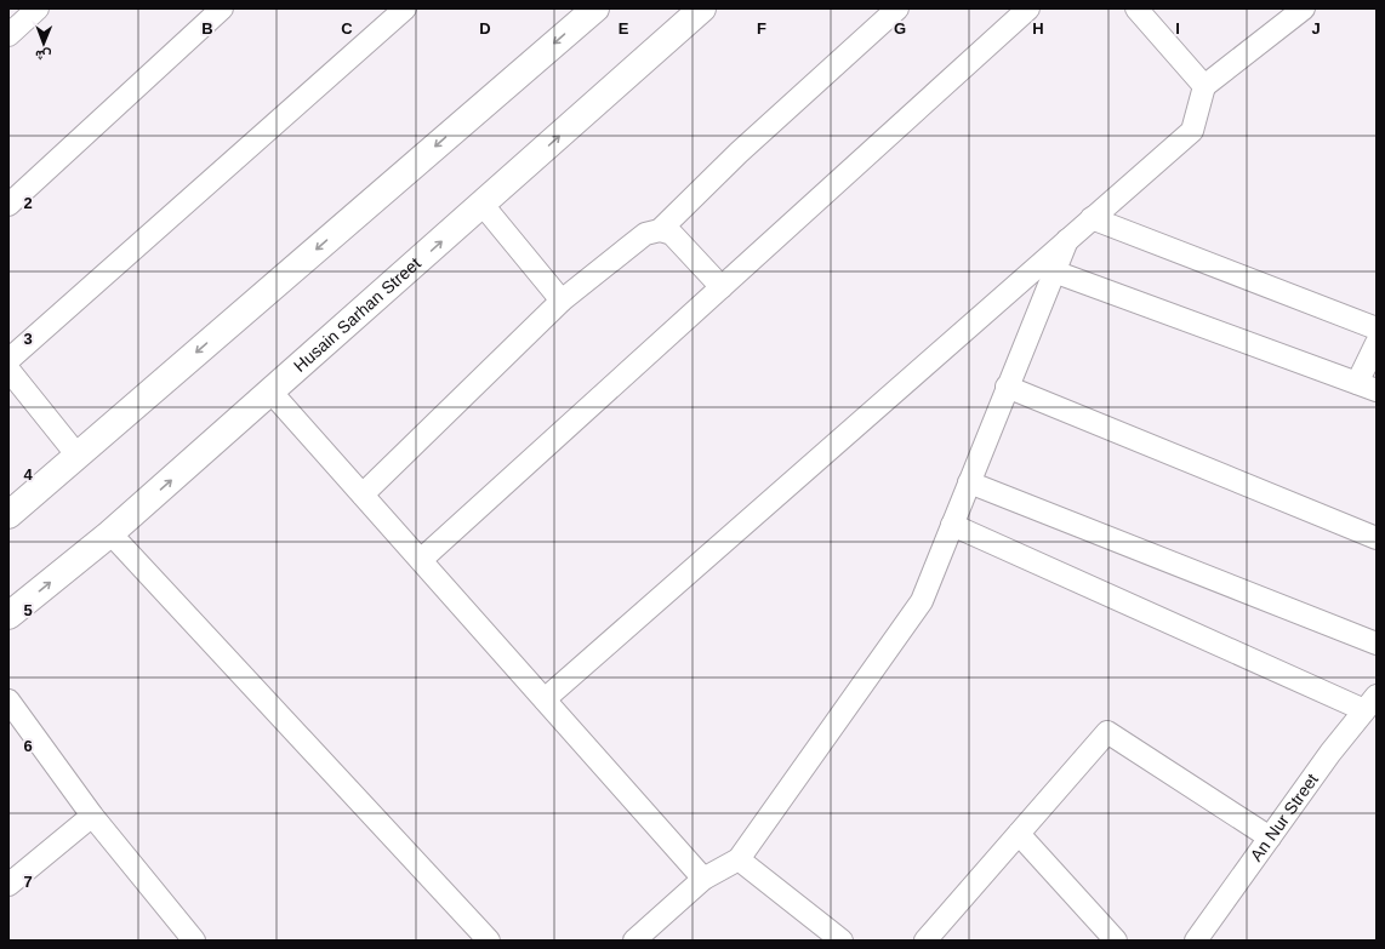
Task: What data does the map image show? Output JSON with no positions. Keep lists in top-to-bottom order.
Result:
{
  "streets": {
    "street": ["Husain Sarhan Street", "An Nur Street"]
  },
  "north": "bottom",
  "grid": {
    "columns": [
      "B",
      "C",
      "D",
      "E",
      "F",
      "G",
      "H",
      "I",
      "J"
    ],
    "rows": [
      "2",
      "3",
      "4",
      "5",
      "6",
      "7"
    ]
  }
}
